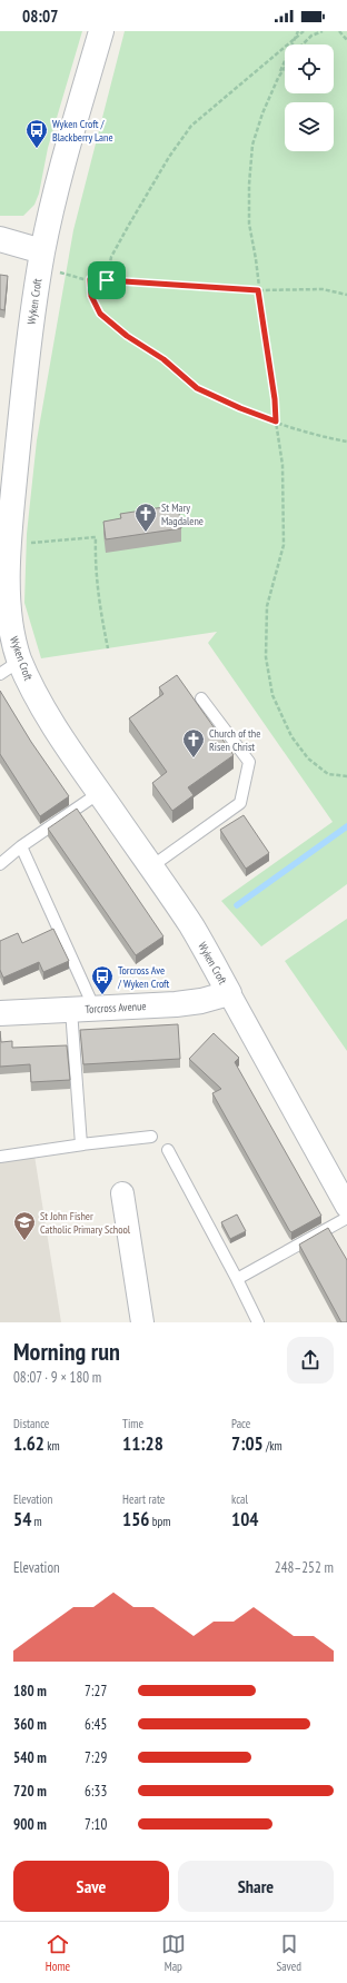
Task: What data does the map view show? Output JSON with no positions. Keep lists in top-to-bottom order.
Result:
{
  "streets": {
    "street": ["Wyken Croft", "Torcross Avenue"]
  },
  "crossings": [
    ["Wyken Croft", "Torcross Avenue"]
  ],
  "places": {
    "bus stop": ["Wyken Croft / Blackberry Lane", "Torcross Ave / Wyken Croft"],
    "church": ["St Mary Magdalene", "Church of the Risen Christ"],
    "school or university": ["St John Fisher Catholic Primary School"]
  },
  "page": {
    "status": "08:07",
    "heading": ["Morning run", "08:07 · 9 × 180 m"],
    "stats": [
      ["Distance", "1.62 km"],
      ["Time", "11:28"],
      ["Pace", "7:05 /km"],
      ["Elevation", "54 m"],
      ["Heart rate", "156 bpm"],
      ["kcal", "104"]
    ],
    "chart": ["Elevation", "248–252 m"],
    "list": [
      {
        "name": "180 m",
        "note": "7:27"
      },
      {
        "name": "360 m",
        "note": "6:45"
      },
      {
        "name": "540 m",
        "note": "7:29"
      },
      {
        "name": "720 m",
        "note": "6:33"
      },
      {
        "name": "900 m",
        "note": "7:10"
      }
    ],
    "buttons": ["Save", "Share"],
    "tabs": ["Home", "Map", "Saved"]
  }
}
